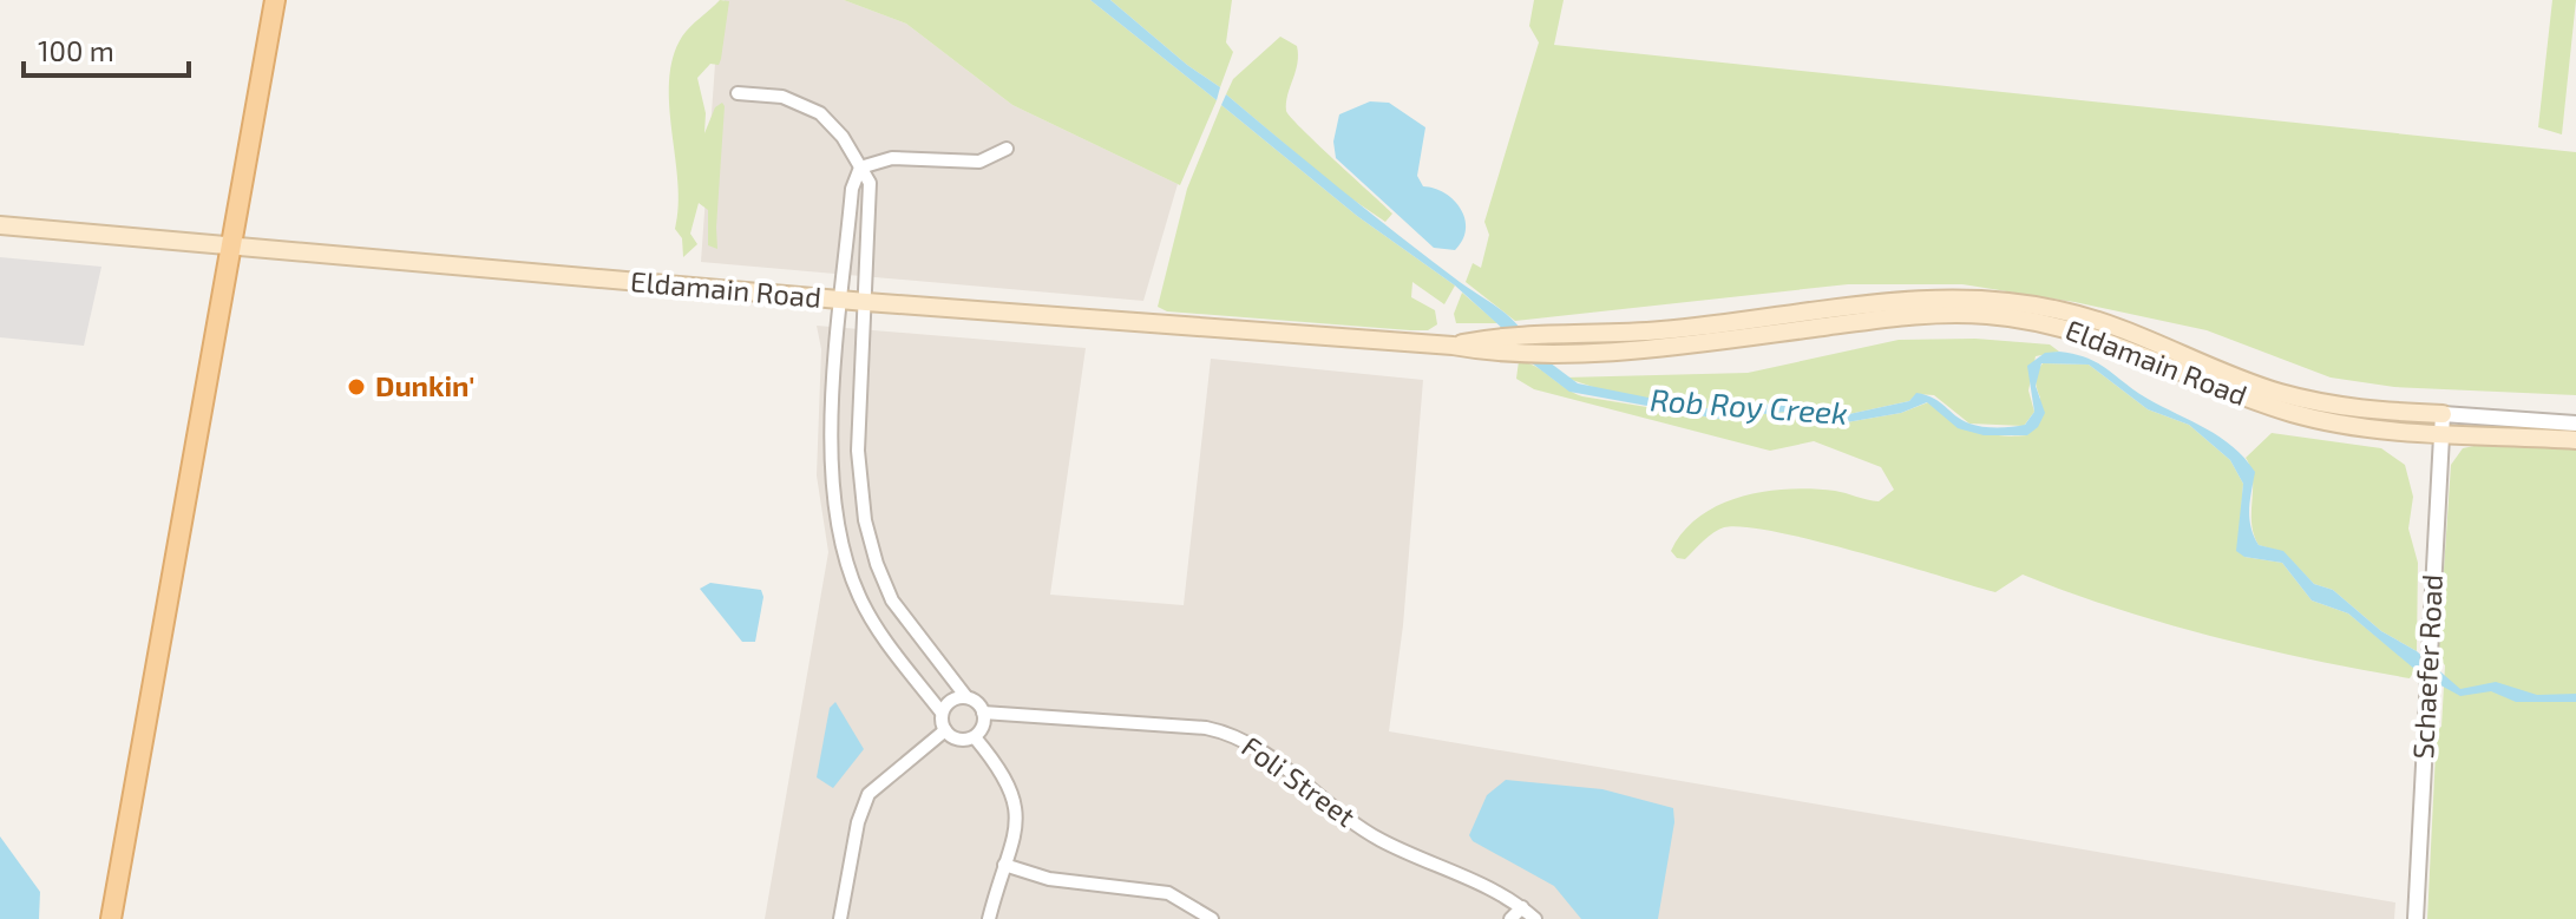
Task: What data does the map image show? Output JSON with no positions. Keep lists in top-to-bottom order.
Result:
{
  "streets": {
    "main road": ["Eldamain Road"],
    "street": ["Schaefer Road", "Foli Street"]
  },
  "crossings": [
    ["Eldamain Road", "Schaefer Road"]
  ],
  "water": ["Rob Roy Creek"],
  "places": ["Dunkin'"],
  "scale_bar": "100 m"
}
